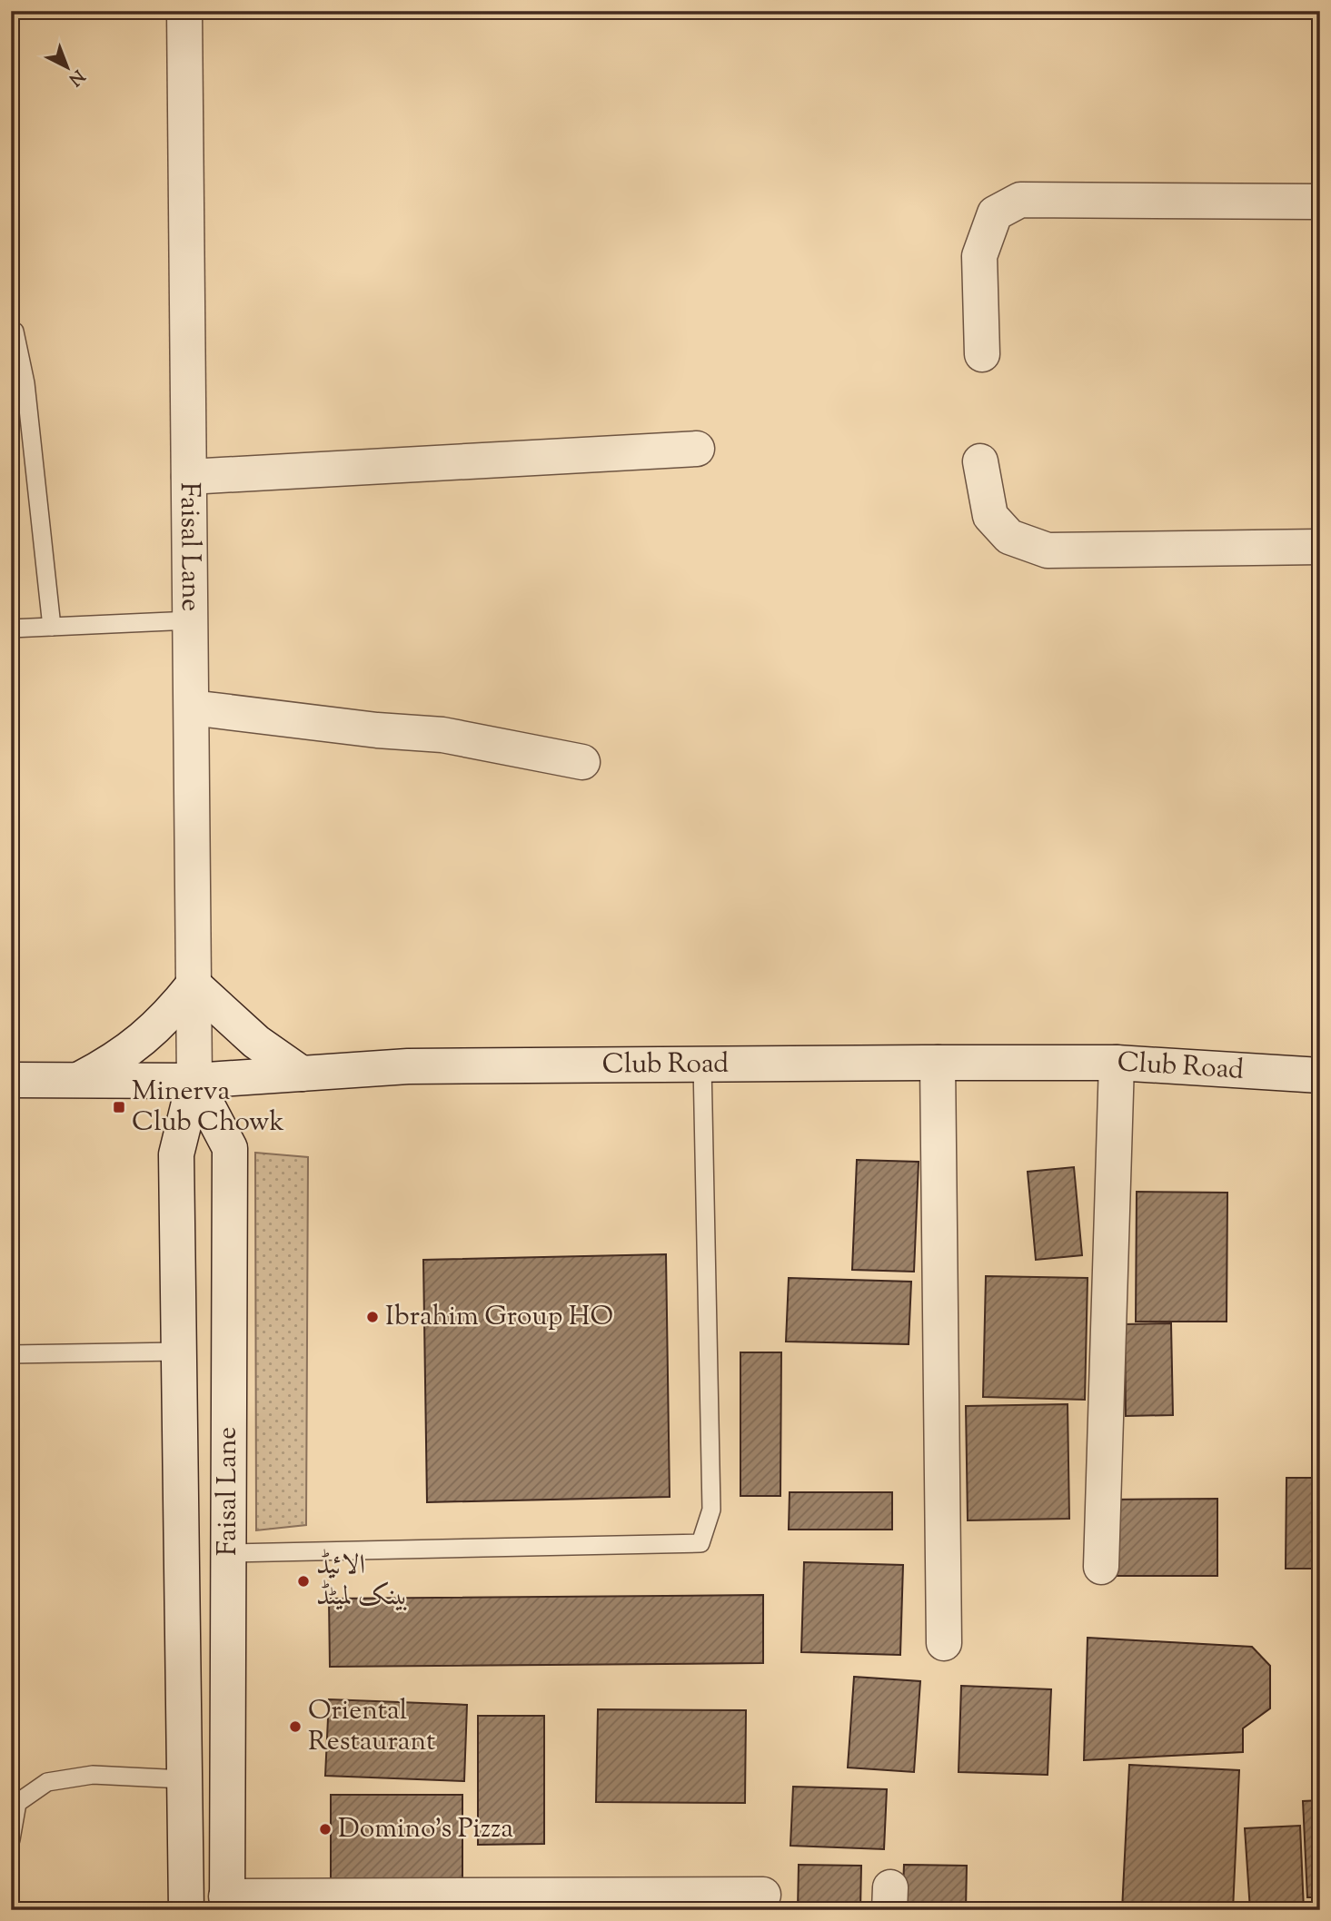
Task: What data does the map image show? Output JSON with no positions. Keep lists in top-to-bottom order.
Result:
{
  "streets": {
    "street": ["Faisal Lane", "Club Road"]
  },
  "crossings": [
    ["Faisal Lane", "Club Road"]
  ],
  "places": {
    "transit": ["Minerva Club Chowk"],
    "other": [
      "Ibrahim Group HO",
      "الائیڈ بینک لمیٹڈ",
      "Oriental Restaurant",
      "Domino's Pizza"
    ]
  },
  "north": "bottom right"
}
